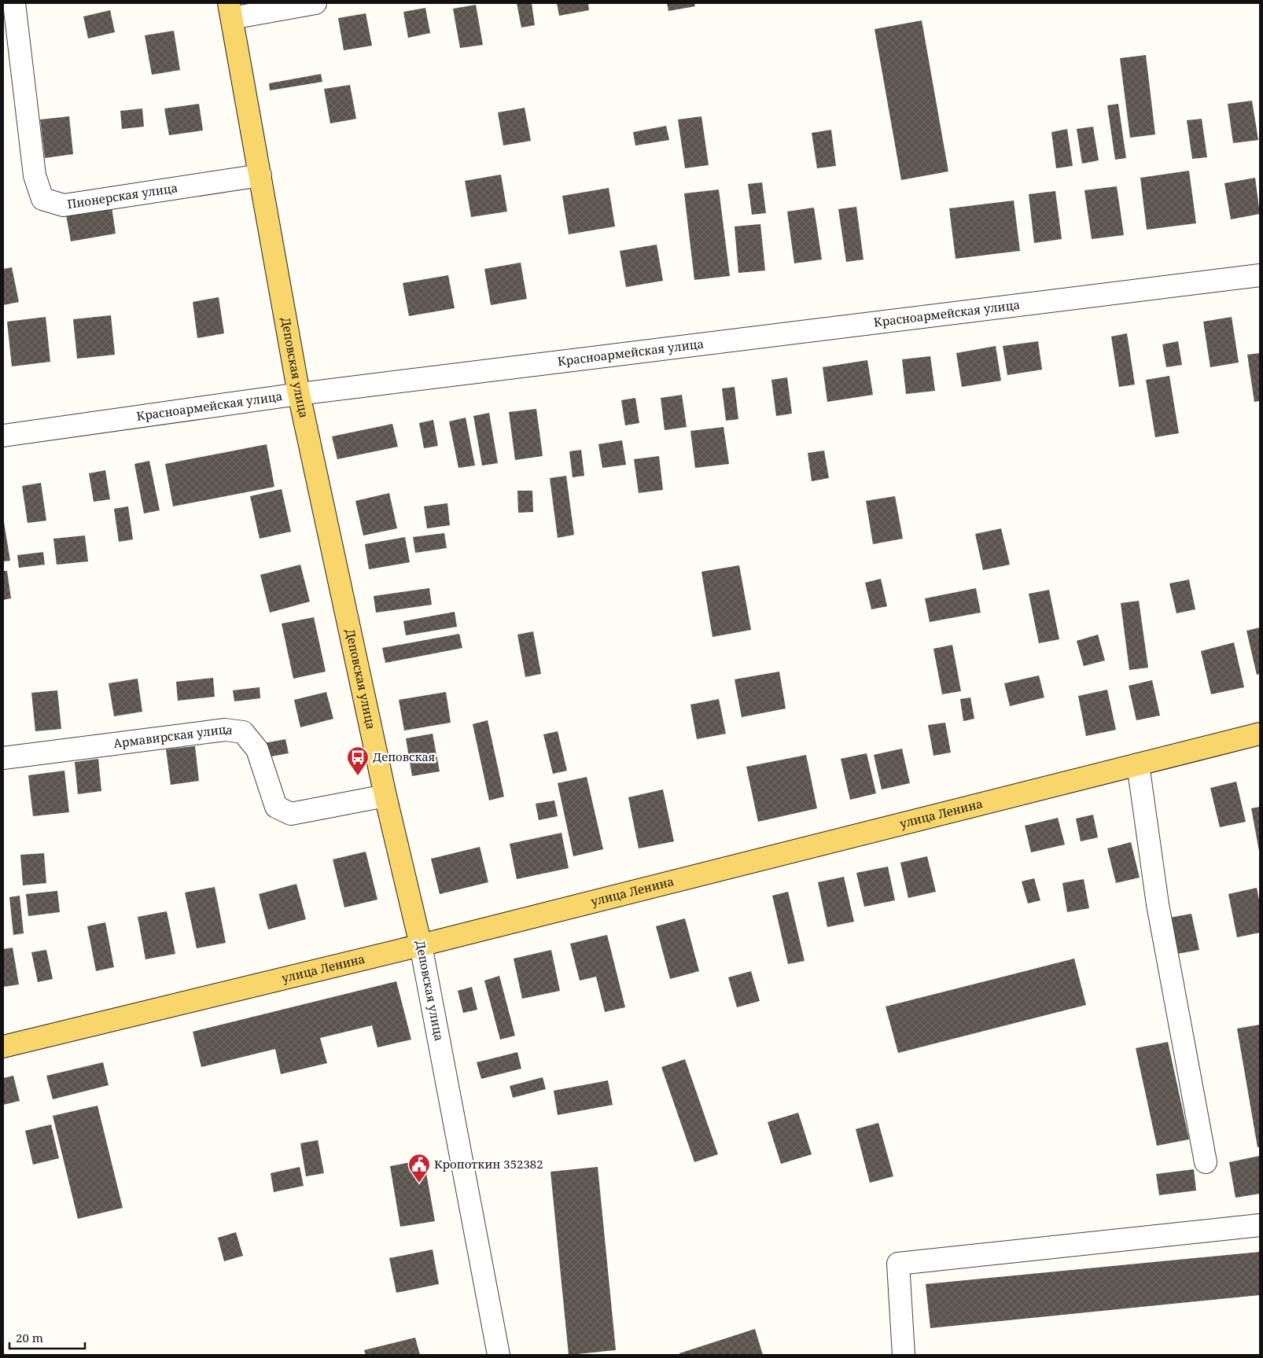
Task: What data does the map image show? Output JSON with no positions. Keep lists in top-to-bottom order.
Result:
{
  "streets": {
    "main road": ["Деповская улица", "улица Ленина"],
    "street": ["Пионерская улица", "Красноармейская улица", "Армавирская улица"]
  },
  "crossings": [
    ["Пионерская улица", "Деповская улица"],
    ["Красноармейская улица", "Деповская улица"],
    ["Деповская улица", "Армавирская улица"],
    ["Деповская улица", "улица Ленина"]
  ],
  "places": {
    "bus stop": ["Деповская"],
    "public building": ["Кропоткин 352382"]
  },
  "scale_bar": "20 m"
}
